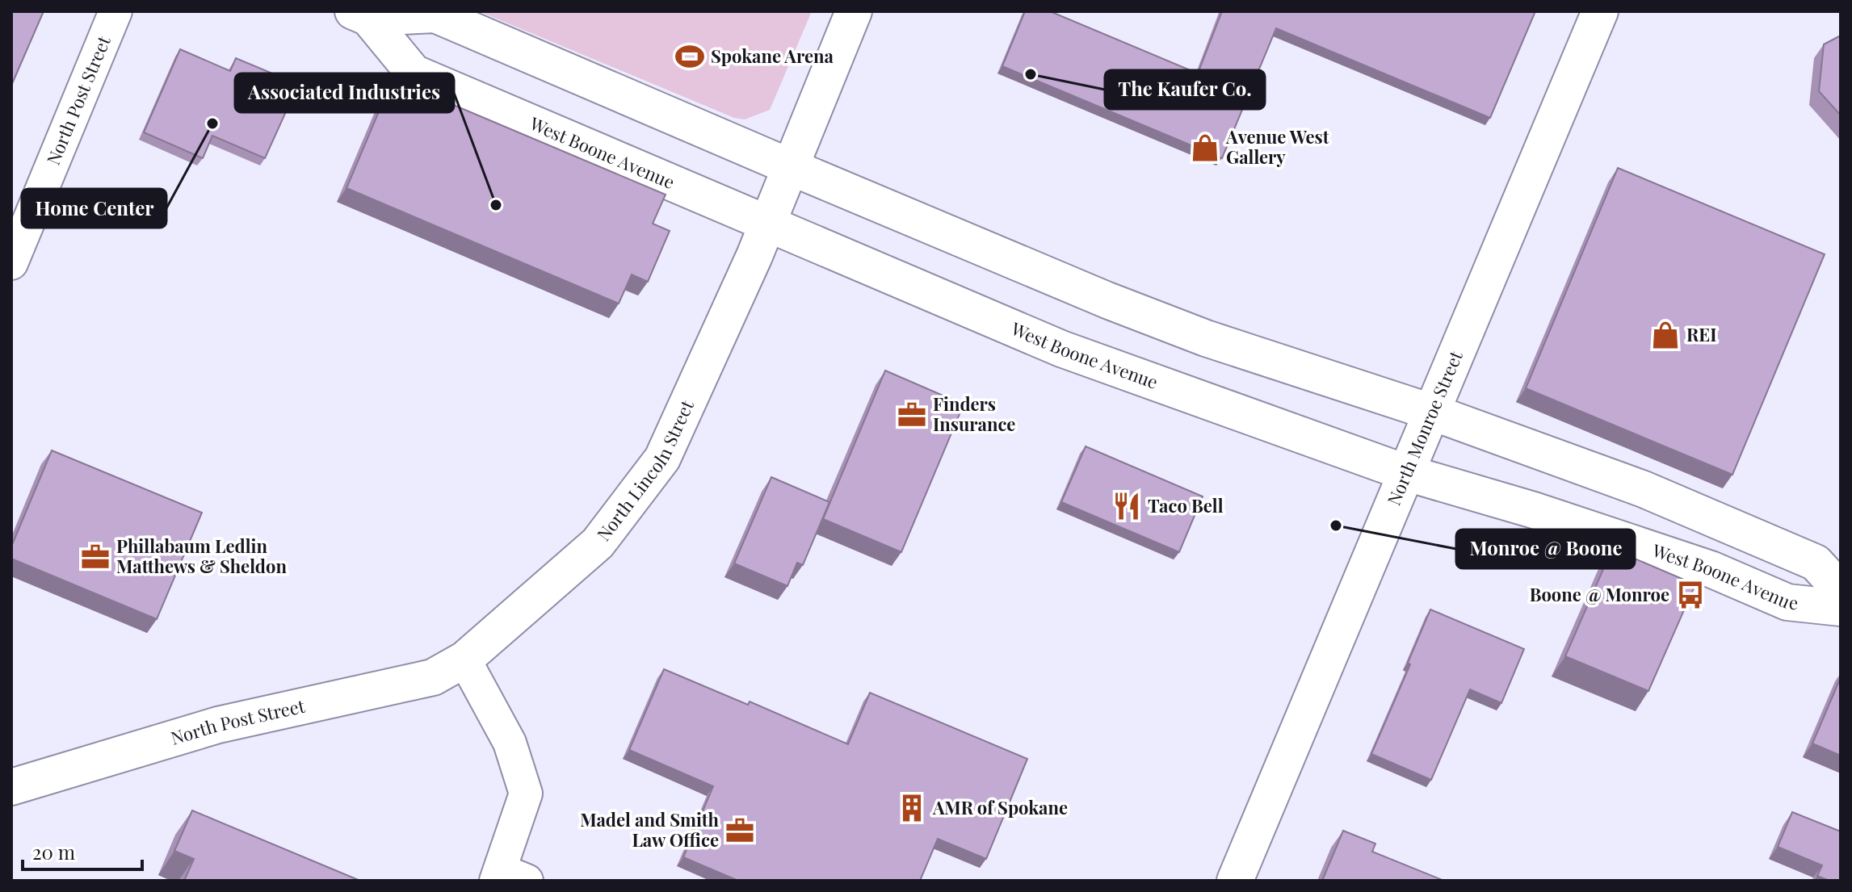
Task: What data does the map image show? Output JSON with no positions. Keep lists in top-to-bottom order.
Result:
{
  "streets": {
    "main road": [
      "North Post Street",
      "West Boone Avenue",
      "North Monroe Street",
      "North Lincoln Street"
    ]
  },
  "crossings": [
    ["North Post Street", "North Lincoln Street"],
    ["West Boone Avenue", "North Monroe Street"],
    ["West Boone Avenue", "North Lincoln Street"]
  ],
  "places": {
    "sports": ["Spokane Arena"],
    "other": [
      "The Kaufer Co.",
      "Home Center",
      "Associated Industries",
      "Monroe @ Boone"
    ],
    "shop": ["Avenue West Gallery", "REI"],
    "office": ["Finders Insurance", "Phillabaum Ledlin Matthews & Sheldon", "Madel and Smith Law Office"],
    "restaurant": ["Taco Bell"],
    "bus stop": ["Boone @ Monroe"],
    "building": ["AMR of Spokane"]
  },
  "scale_bar": "20 m"
}
